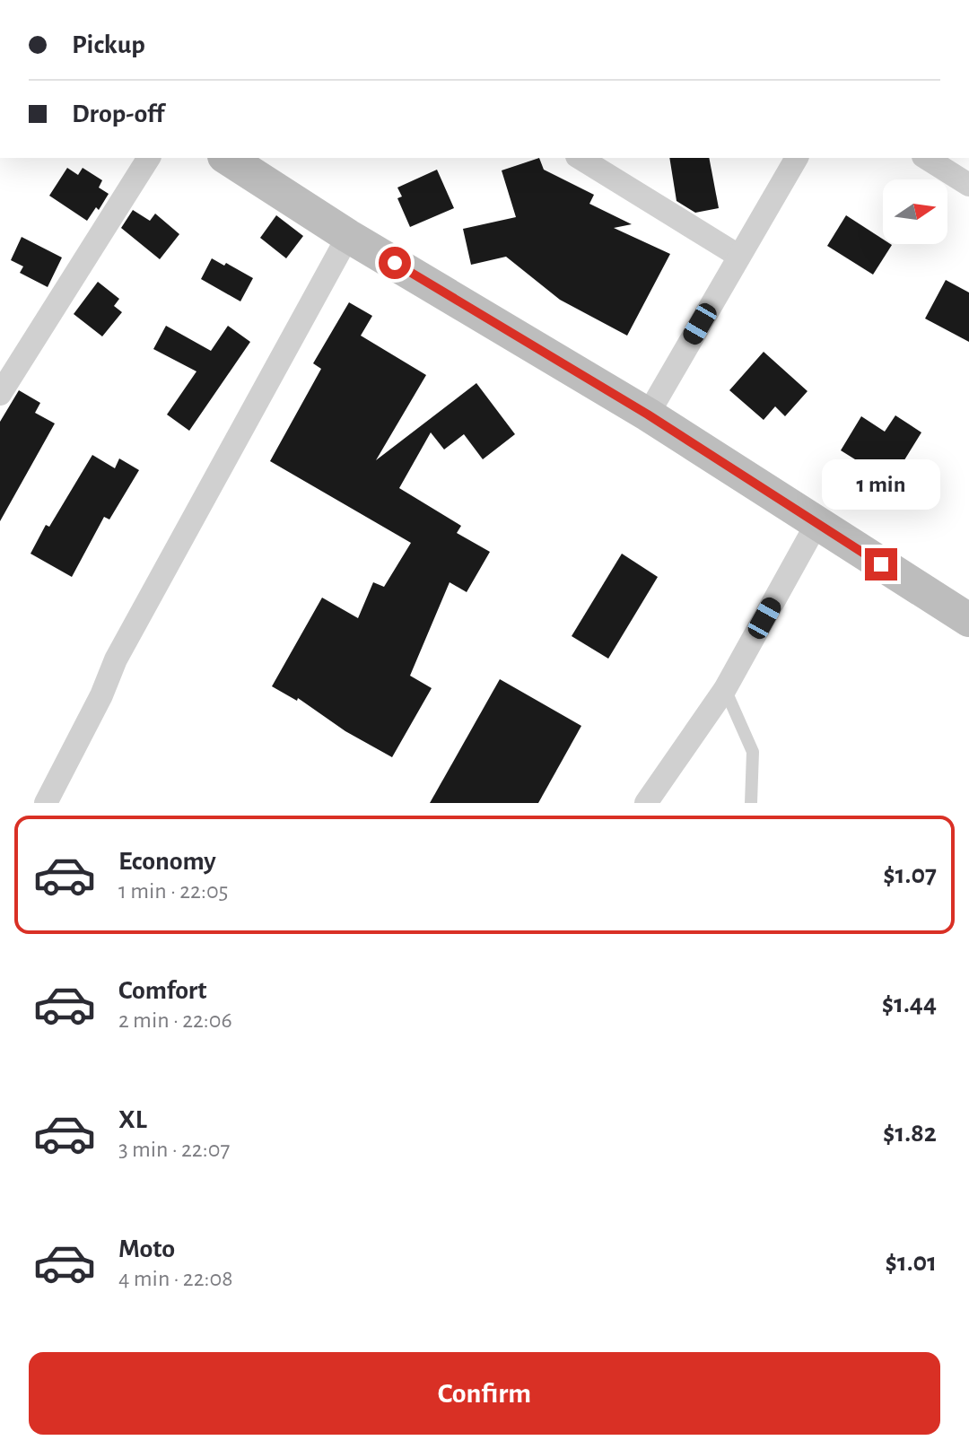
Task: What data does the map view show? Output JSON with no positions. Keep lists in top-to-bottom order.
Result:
{
  "north": "right",
  "page": {
    "banner": ["Pickup", "Drop-off"],
    "bubble": "1 min",
    "list": [
      {
        "name": "Economy",
        "note": "1 min · 22:05",
        "value": "$1.07"
      },
      {
        "name": "Comfort",
        "note": "2 min · 22:06",
        "value": "$1.44"
      },
      {
        "name": "XL",
        "note": "3 min · 22:07",
        "value": "$1.82"
      },
      {
        "name": "Moto",
        "note": "4 min · 22:08",
        "value": "$1.01"
      }
    ],
    "buttons": "Confirm"
  }
}
